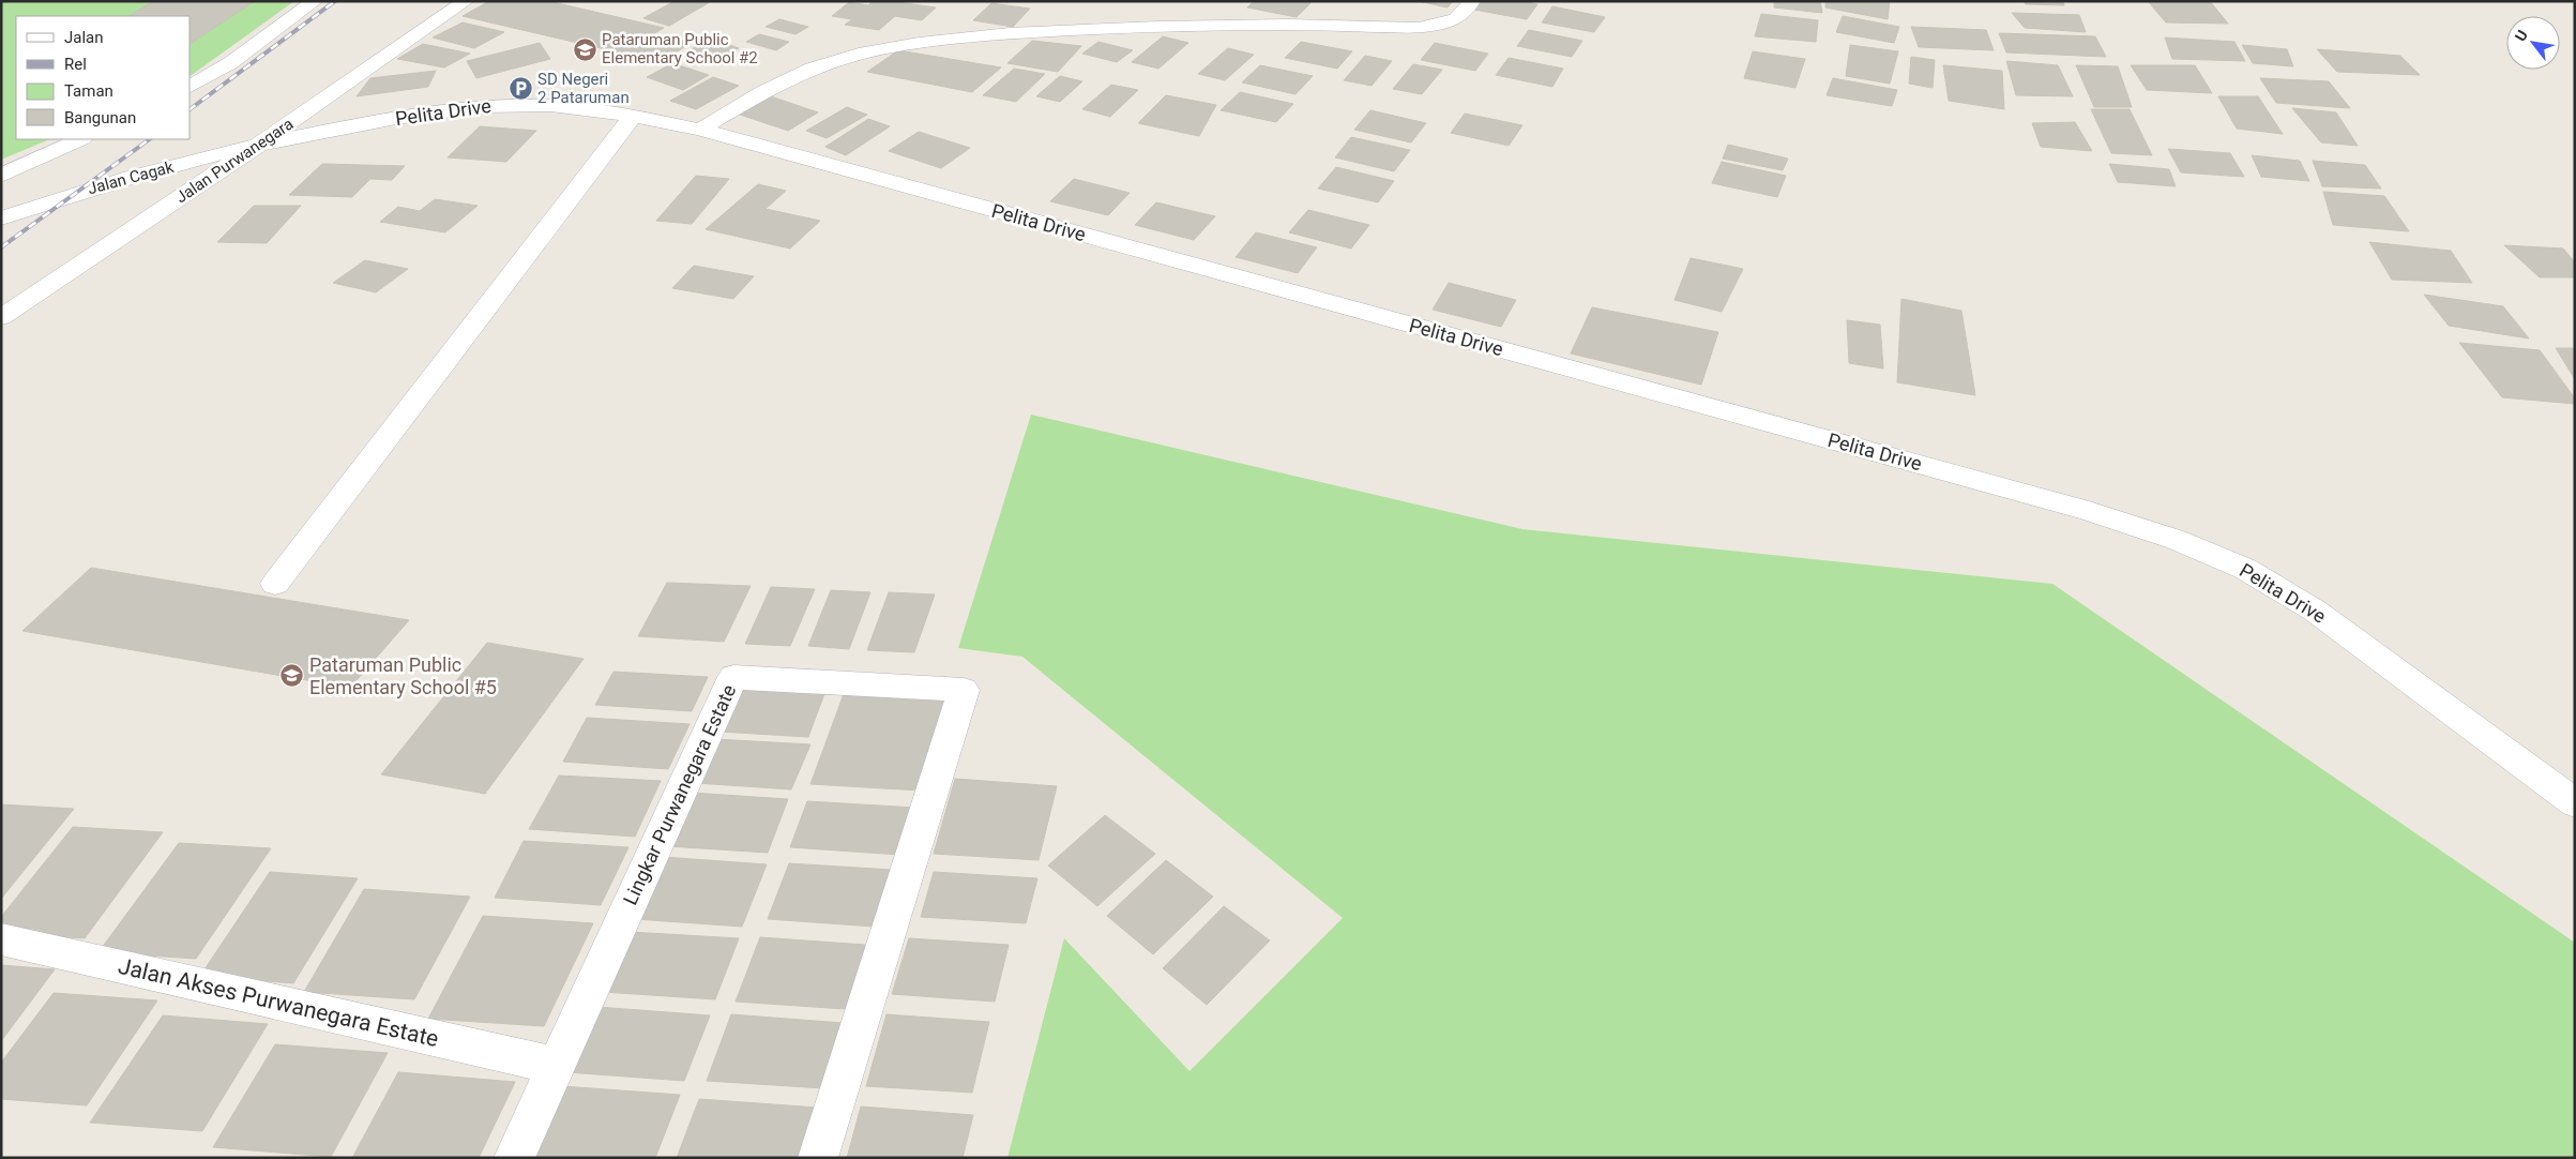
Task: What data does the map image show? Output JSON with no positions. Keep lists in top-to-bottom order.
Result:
{
  "streets": {
    "street": [
      "Pelita Drive",
      "Jalan Purwanegara",
      "Jalan Cagak",
      "Lingkar Purwanegara Estate",
      "Jalan Akses Purwanegara Estate"
    ]
  },
  "crossings": [
    ["Pelita Drive", "Jalan Purwanegara"],
    ["Pelita Drive", "Jalan Cagak"],
    ["Jalan Purwanegara", "Jalan Cagak"],
    ["Lingkar Purwanegara Estate", "Jalan Akses Purwanegara Estate"]
  ],
  "places": {
    "school or university": ["Pataruman Public Elementary School #2", "Pataruman Public Elementary School #5"],
    "parking": ["SD Negeri 2 Pataruman"]
  },
  "legend": [
    "Jalan",
    "Rel",
    "Taman",
    "Bangunan"
  ],
  "north": "top left"
}
